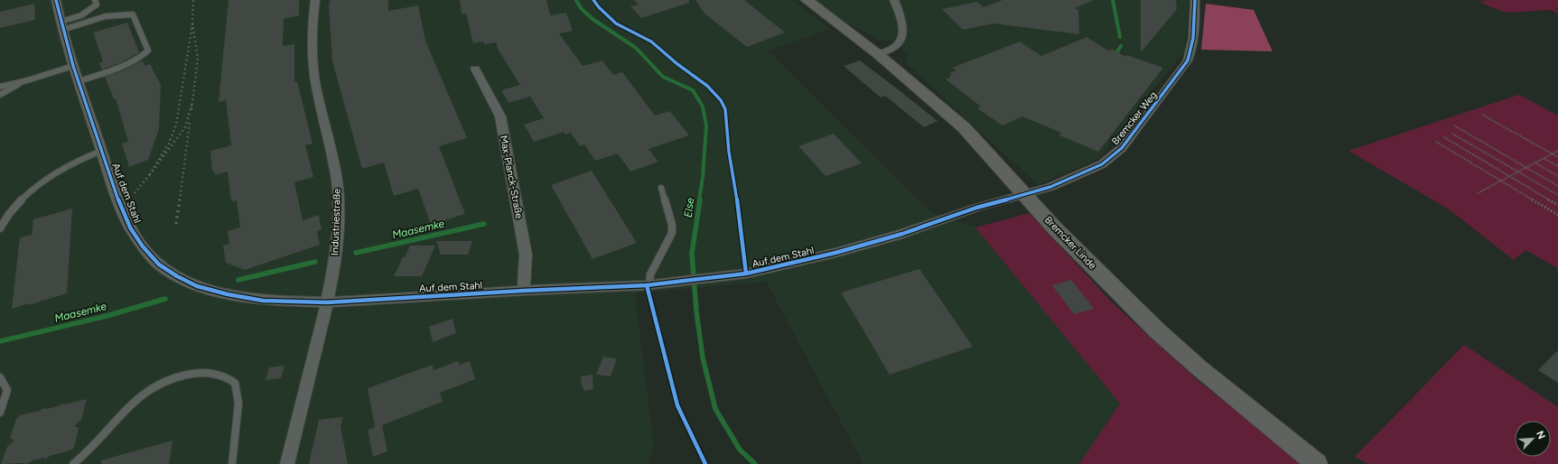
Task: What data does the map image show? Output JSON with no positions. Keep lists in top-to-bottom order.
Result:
{
  "streets": {
    "main road": ["Bremcker Linde"],
    "street": [
      "Bremcker Weg",
      "Max-Planck-Straße",
      "Auf dem Stahl",
      "Industriestraße"
    ]
  },
  "crossings": [
    ["Bremcker Weg", "Auf dem Stahl"],
    ["Bremcker Weg", "Bremcker Linde"],
    ["Max-Planck-Straße", "Auf dem Stahl"],
    ["Auf dem Stahl", "Industriestraße"],
    ["Auf dem Stahl", "Bremcker Linde"]
  ],
  "water": ["Else", "Maasemke"],
  "north": "top right"
}
